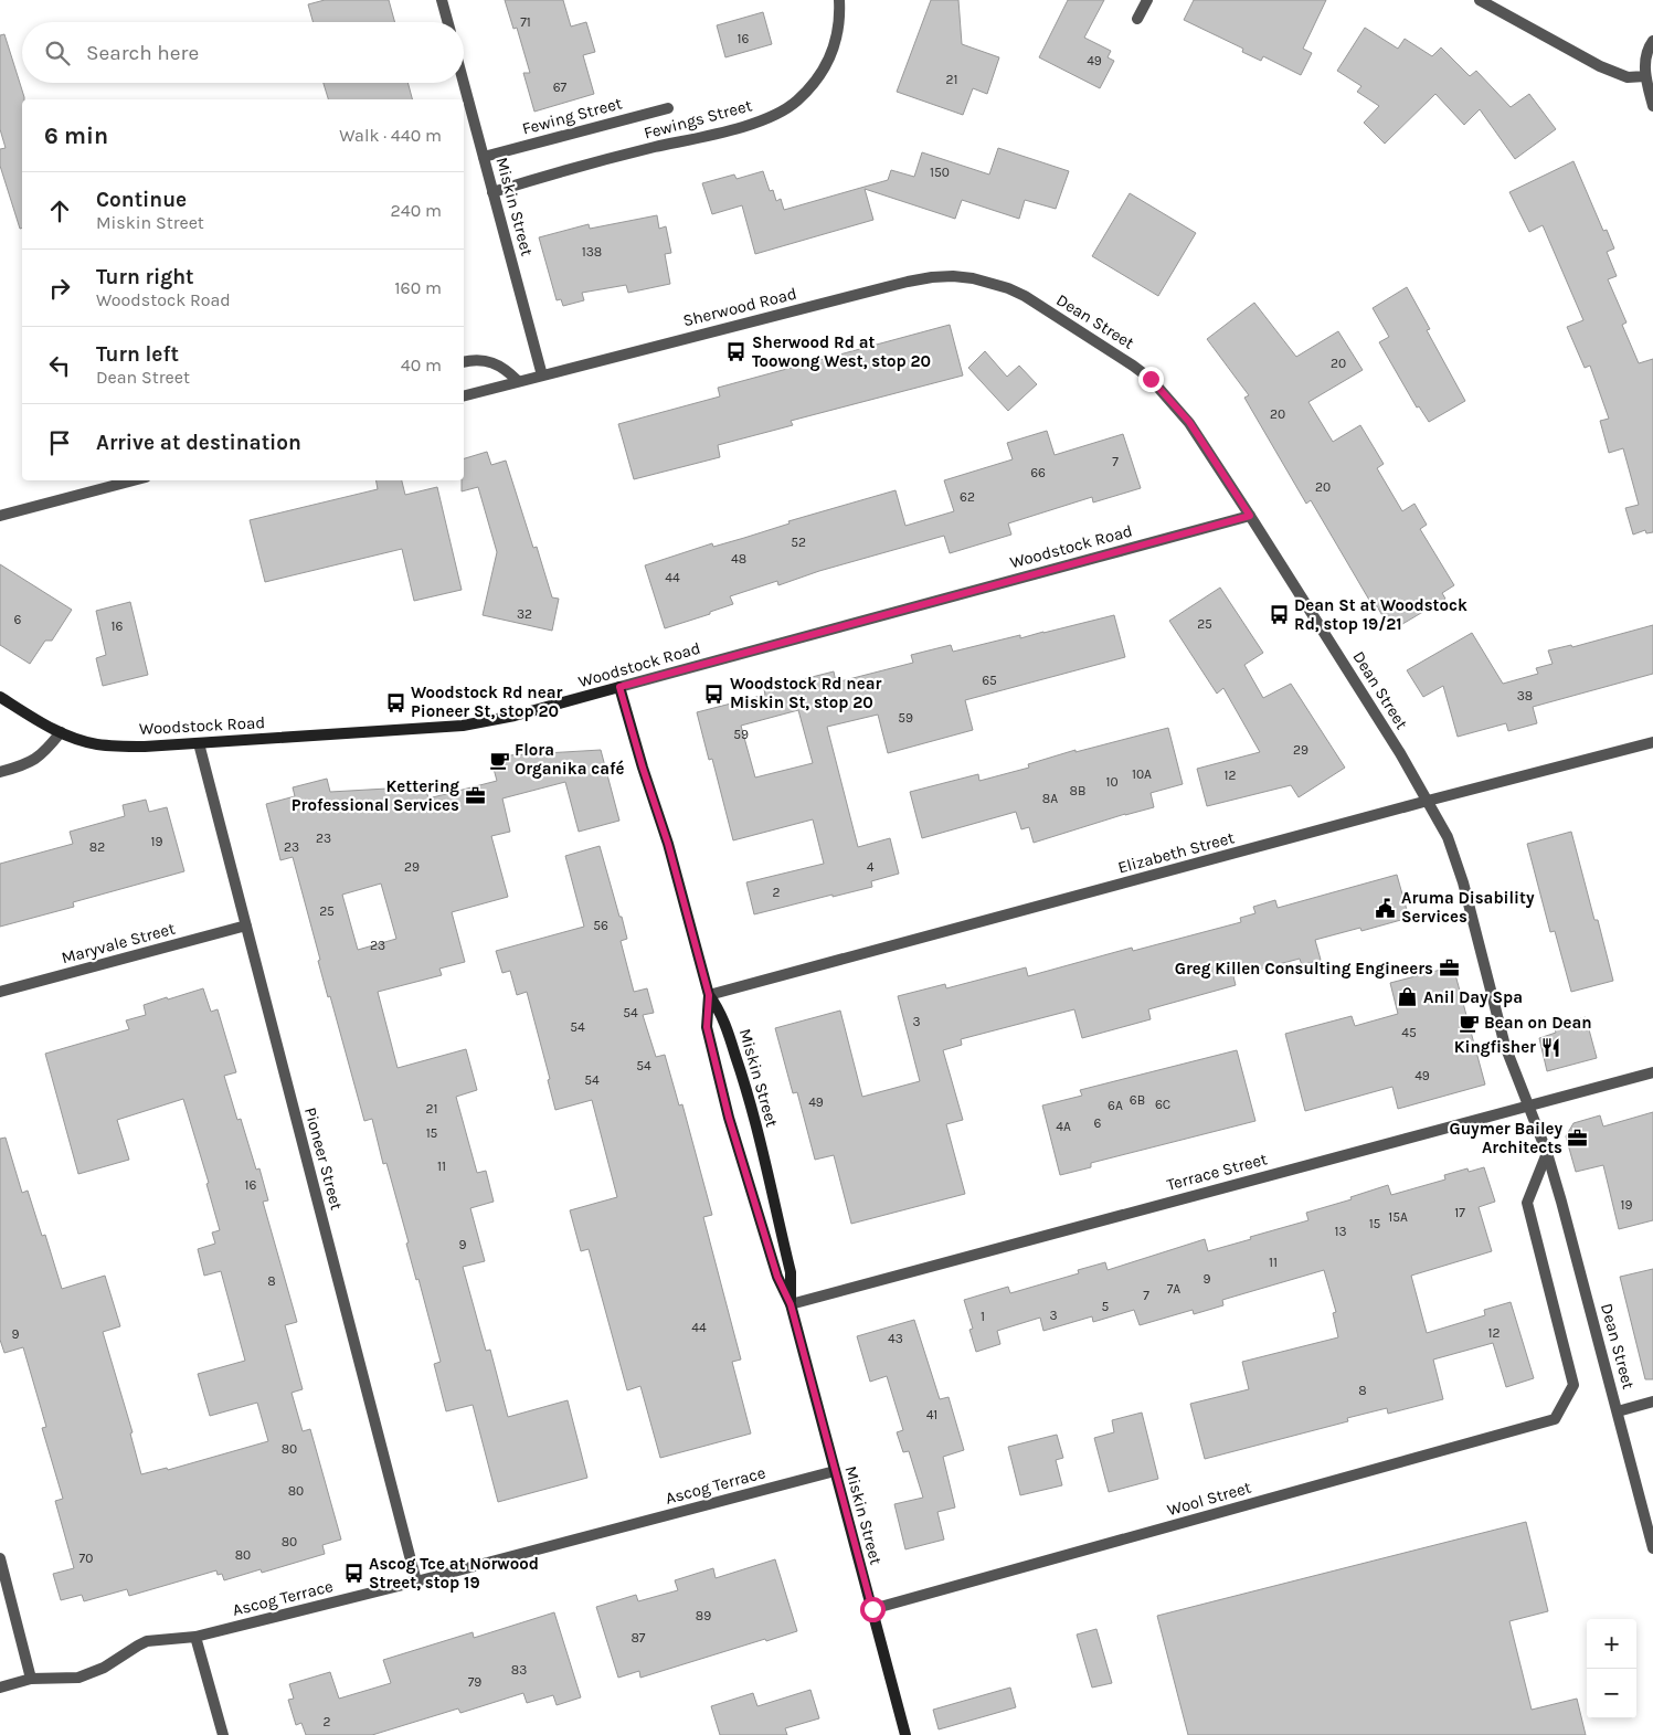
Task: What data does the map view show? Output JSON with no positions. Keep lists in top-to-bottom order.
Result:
{
  "streets": {
    "main road": ["Miskin Street", "Woodstock Road"],
    "street": [
      "Fewing Street",
      "Fewings Street",
      "Sherwood Road",
      "Dean Street",
      "Elizabeth Street",
      "Maryvale Street",
      "Pioneer Street",
      "Terrace Street",
      "Ascog Terrace",
      "Wool Street"
    ]
  },
  "crossings": [
    ["Fewing Street", "Miskin Street"],
    ["Fewings Street", "Miskin Street"],
    ["Miskin Street", "Sherwood Road"],
    ["Miskin Street", "Woodstock Road"],
    ["Miskin Street", "Elizabeth Street"],
    ["Miskin Street", "Terrace Street"],
    ["Miskin Street", "Ascog Terrace"],
    ["Miskin Street", "Wool Street"],
    ["Sherwood Road", "Dean Street"],
    ["Dean Street", "Woodstock Road"],
    ["Dean Street", "Elizabeth Street"],
    ["Dean Street", "Terrace Street"],
    ["Dean Street", "Wool Street"],
    ["Woodstock Road", "Pioneer Street"],
    ["Maryvale Street", "Pioneer Street"],
    ["Pioneer Street", "Ascog Terrace"]
  ],
  "places": {
    "bus stop": [
      "Sherwood Rd at Toowong West, stop 20",
      "Dean St at Woodstock Rd, stop 19/21",
      "Woodstock Rd near Miskin St, stop 20",
      "Woodstock Rd near Pioneer St, stop 20",
      "Ascog Tce at Norwood Street, stop 19"
    ],
    "cafe": ["Flora Organika café", "Bean on Dean"],
    "office": ["Kettering Professional Services", "Greg Killen Consulting Engineers", "Guymer Bailey Architects"],
    "public building": ["Aruma Disability Services"],
    "shop": ["Anil Day Spa"],
    "restaurant": ["Kingfisher"]
  },
  "house_numbers": [
    "71",
    "16",
    "49",
    "21",
    "67",
    "150",
    "138",
    "20",
    "20",
    "7",
    "66",
    "20",
    "62",
    "52",
    "48",
    "44",
    "32",
    "6",
    "25",
    "16",
    "65",
    "38",
    "59",
    "59",
    "29",
    "10A",
    "12",
    "10",
    "8B",
    "8A",
    "23",
    "19",
    "82",
    "23",
    "29",
    "4",
    "2",
    "25",
    "56",
    "23",
    "54",
    "3",
    "54",
    "45",
    "54",
    "49",
    "54",
    "6B",
    "49",
    "6C",
    "6A",
    "21",
    "6",
    "4A",
    "15",
    "11",
    "16",
    "19",
    "17",
    "15A",
    "15",
    "13",
    "9",
    "11",
    "9",
    "8",
    "7A",
    "7",
    "5",
    "3",
    "1",
    "44",
    "12",
    "9",
    "43",
    "8",
    "41",
    "80",
    "80",
    "80",
    "80",
    "70",
    "89",
    "87",
    "83",
    "79",
    "2"
  ],
  "page": {
    "search": "Search here",
    "heading": ["6 min", "Walk · 440 m"],
    "list": [
      ["Continue", "Miskin Street", "240 m"],
      ["Turn right", "Woodstock Road", "160 m"],
      ["Turn left", "Dean Street", "40 m"],
      "Arrive at destination"
    ],
    "map_buttons": ["+", "−"]
  }
}
